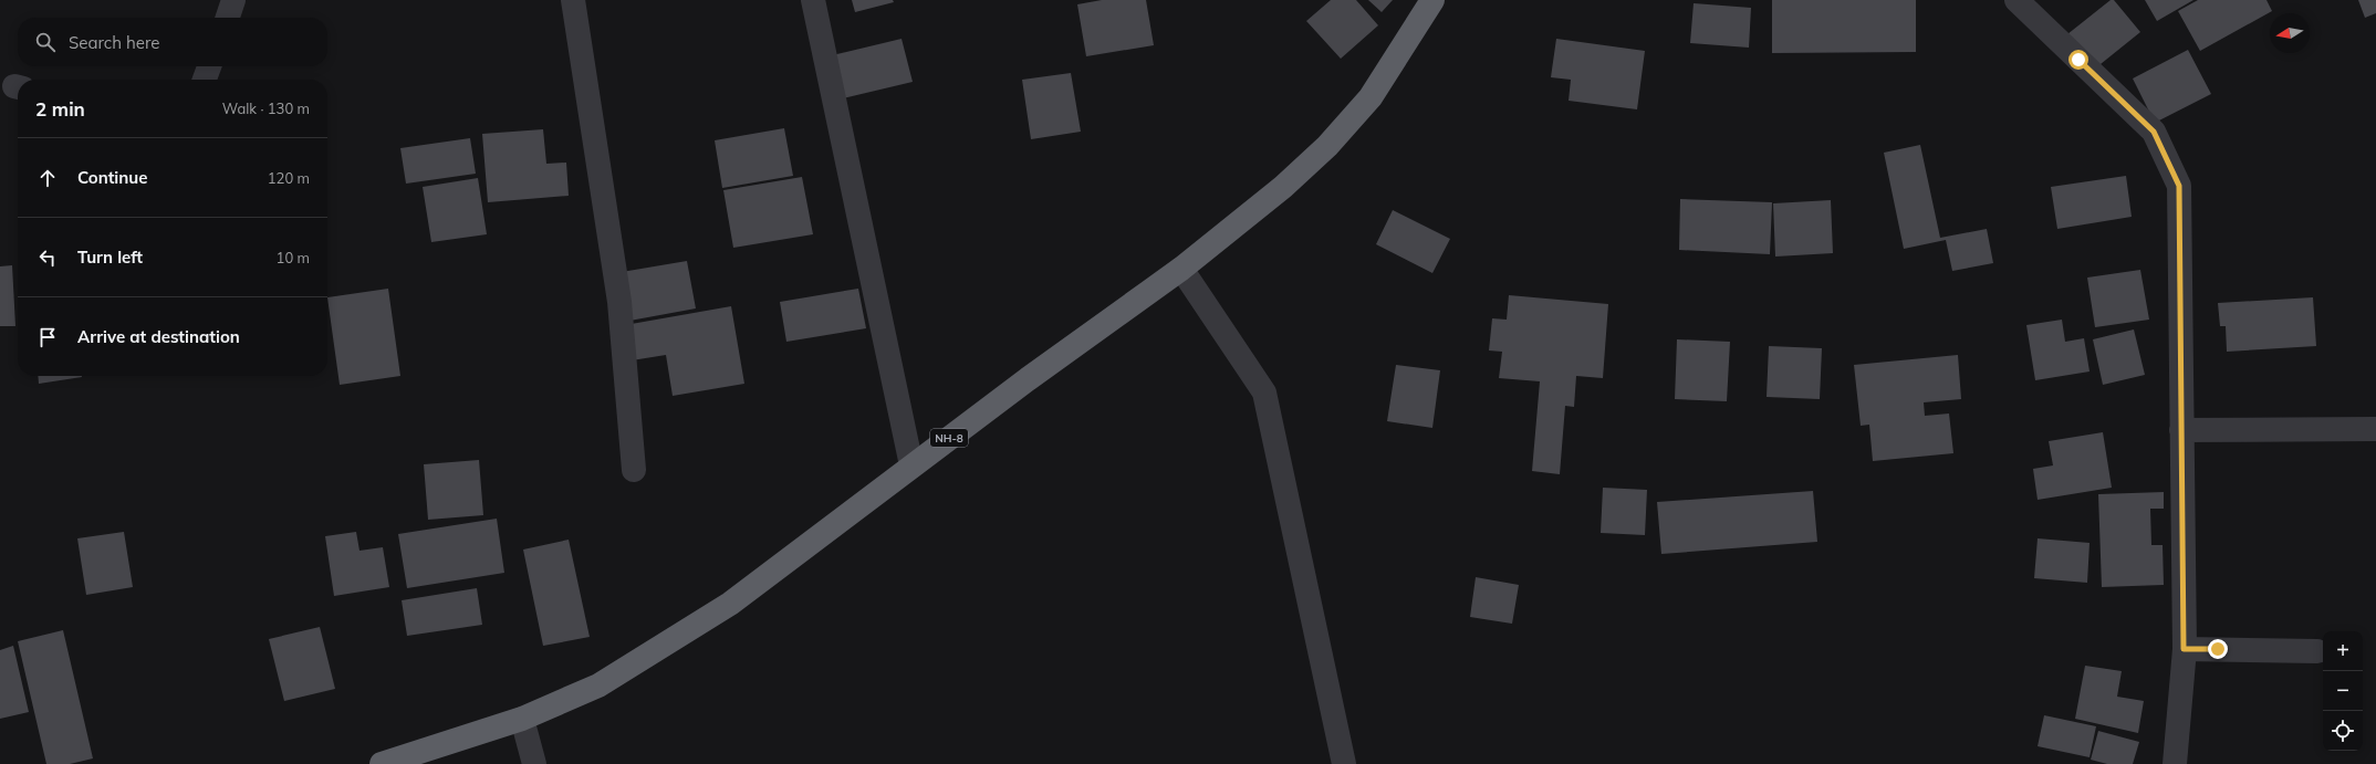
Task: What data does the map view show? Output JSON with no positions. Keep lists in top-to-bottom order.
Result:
{
  "streets": {
    "highway": ["NH-8"]
  },
  "north": "left",
  "page": {
    "search": "Search here",
    "heading": ["2 min", "Walk · 130 m"],
    "list": [
      ["Continue", "120 m"],
      ["Turn left", "10 m"],
      "Arrive at destination"
    ],
    "map_buttons": ["+", "−"]
  }
}
